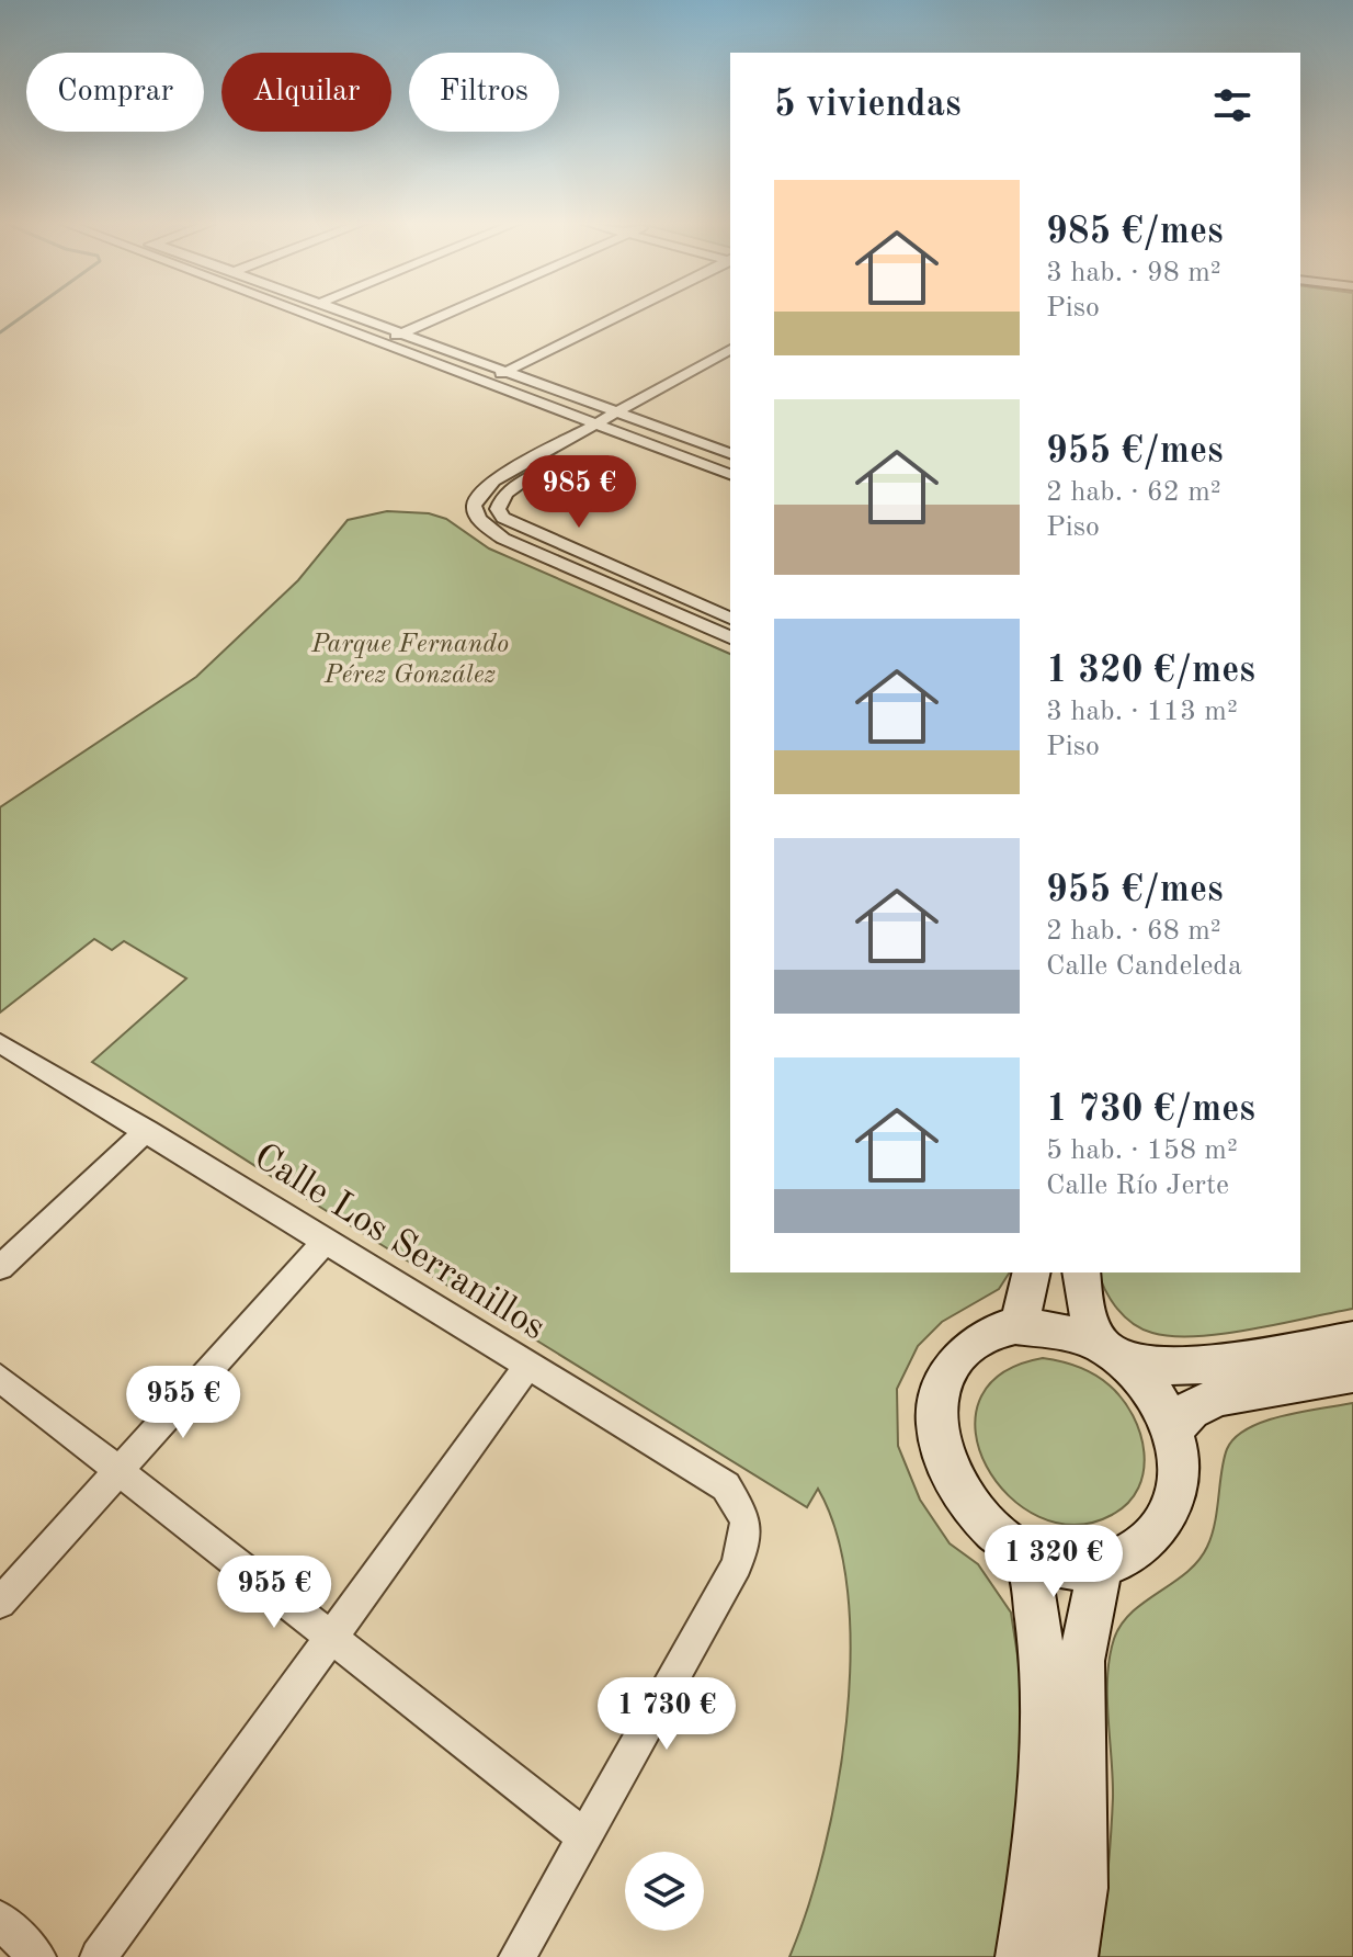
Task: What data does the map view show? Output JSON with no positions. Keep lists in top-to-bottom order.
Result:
{
  "streets": {
    "street": ["Calle Los Serranillos"]
  },
  "parks": ["Parque Fernando Pérez González"],
  "page": {
    "chip": ["Comprar", "Alquilar", "Filtros"],
    "heading": "5 viviendas",
    "list": [
      {
        "name": "985 €/mes",
        "note": "3 hab. · 98 m² · Piso"
      },
      {
        "name": "955 €/mes",
        "note": "2 hab. · 62 m² · Piso"
      },
      {
        "name": "1 320 €/mes",
        "note": "3 hab. · 113 m² · Piso"
      },
      {
        "name": "955 €/mes",
        "note": "2 hab. · 68 m² · Calle Candeleda"
      },
      {
        "name": "1 730 €/mes",
        "note": "5 hab. · 158 m² · Calle Río Jerte"
      }
    ],
    "price": [
      "985 €",
      "955 €",
      "1 320 €",
      "955 €",
      "1 730 €"
    ]
  }
}
